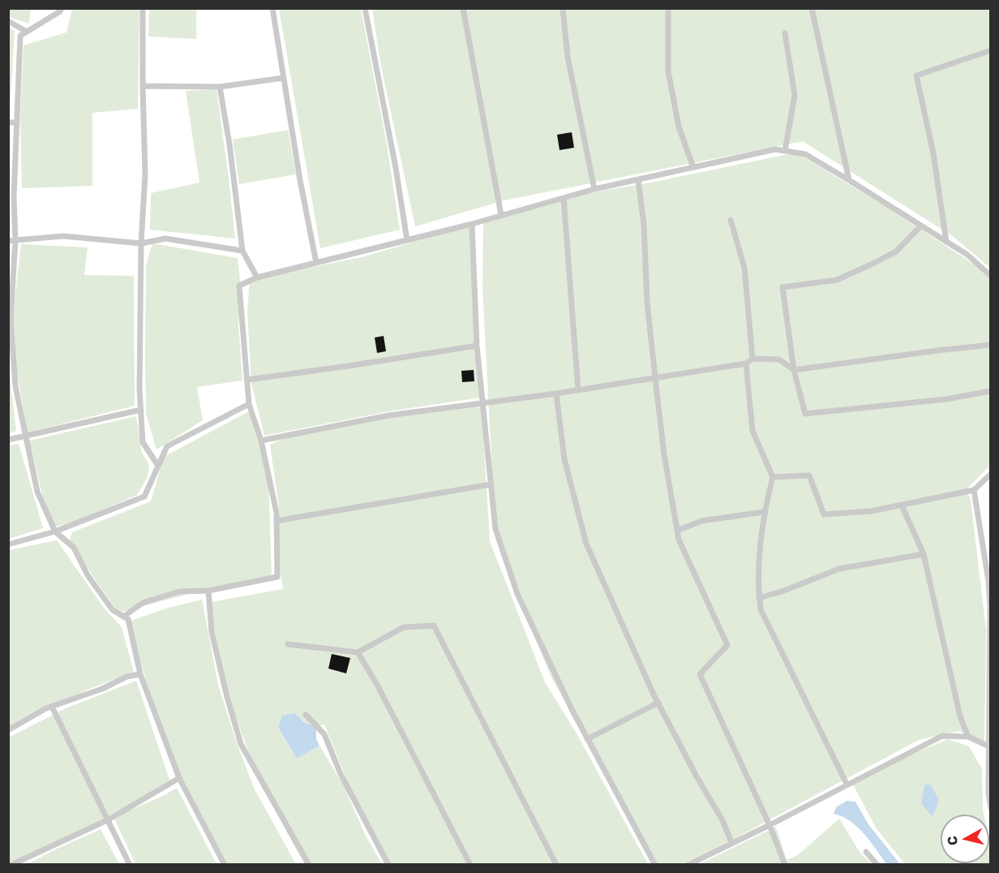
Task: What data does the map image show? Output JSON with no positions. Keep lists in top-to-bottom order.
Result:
{
  "north": "left"
}
